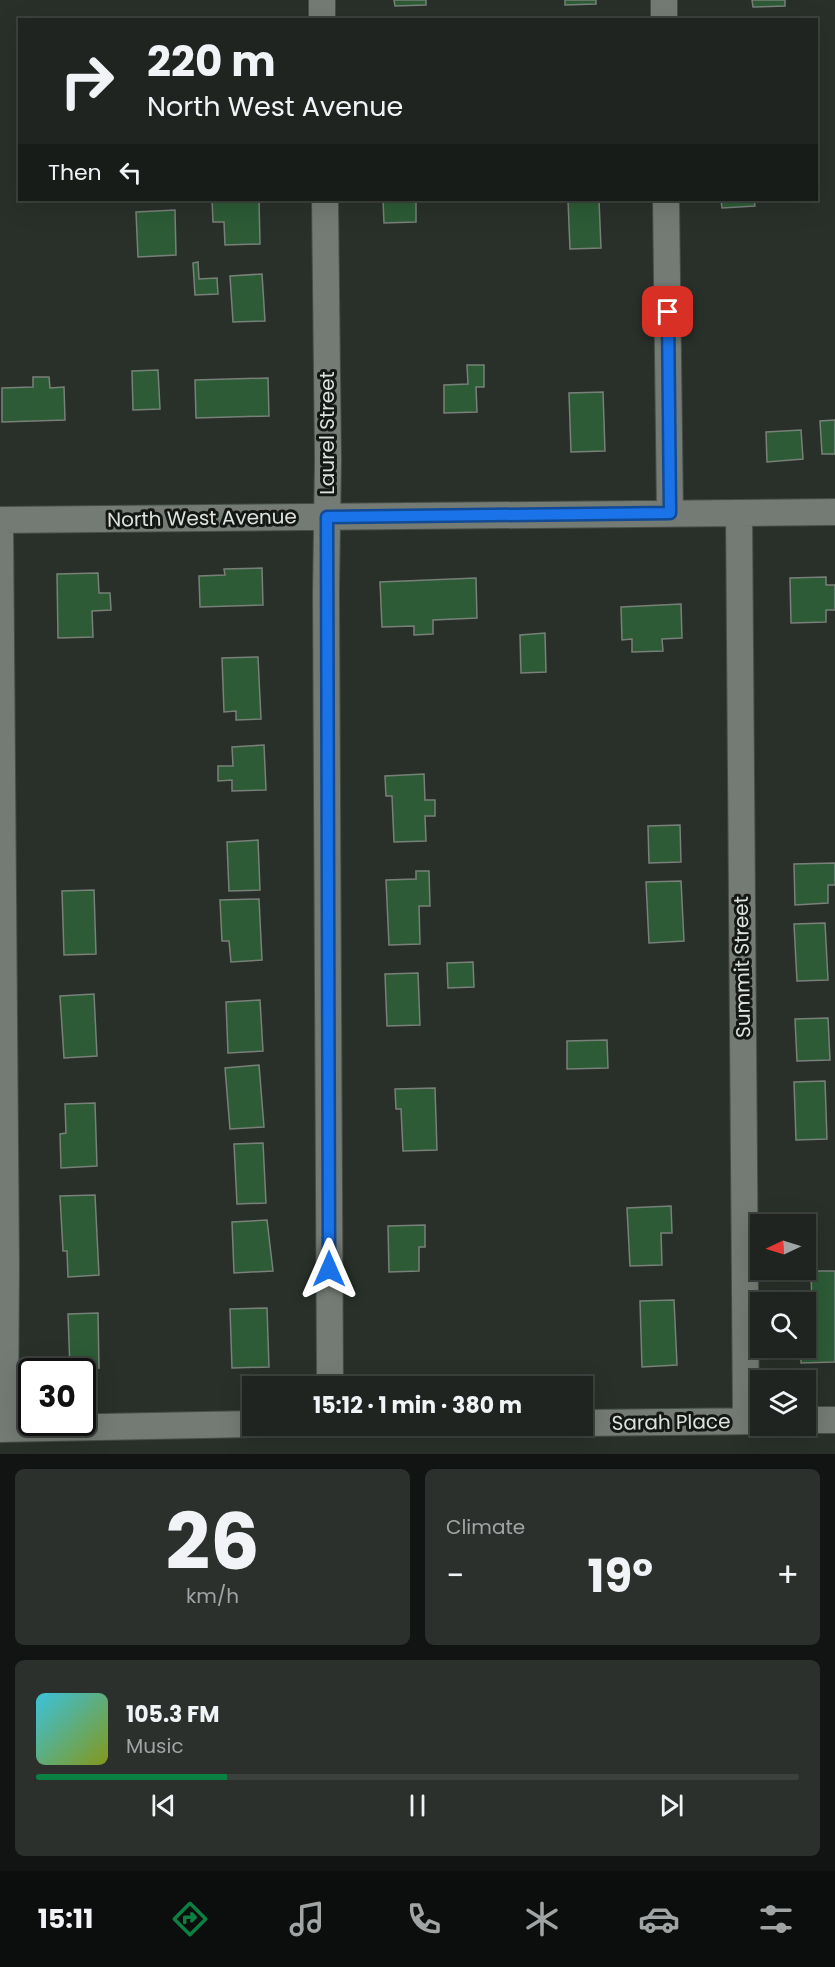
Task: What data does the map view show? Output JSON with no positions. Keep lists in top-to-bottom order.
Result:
{
  "streets": {
    "street": [
      "Laurel Street",
      "North West Avenue",
      "Summit Street",
      "Sarah Place"
    ]
  },
  "crossings": [
    ["Laurel Street", "North West Avenue"],
    ["North West Avenue", "Summit Street"]
  ],
  "north": "left",
  "page": {
    "turn": ["220 m", "North West Avenue"],
    "then": "Then",
    "limit": "30",
    "trip": "15:12 · 1 min · 380 m",
    "tile": [
      ["26", "km/h"],
      "Climate"
    ],
    "heat": ["−", "19°", "+"],
    "song": ["105.3 FM", "Music"],
    "tabs": "15:11"
  }
}
